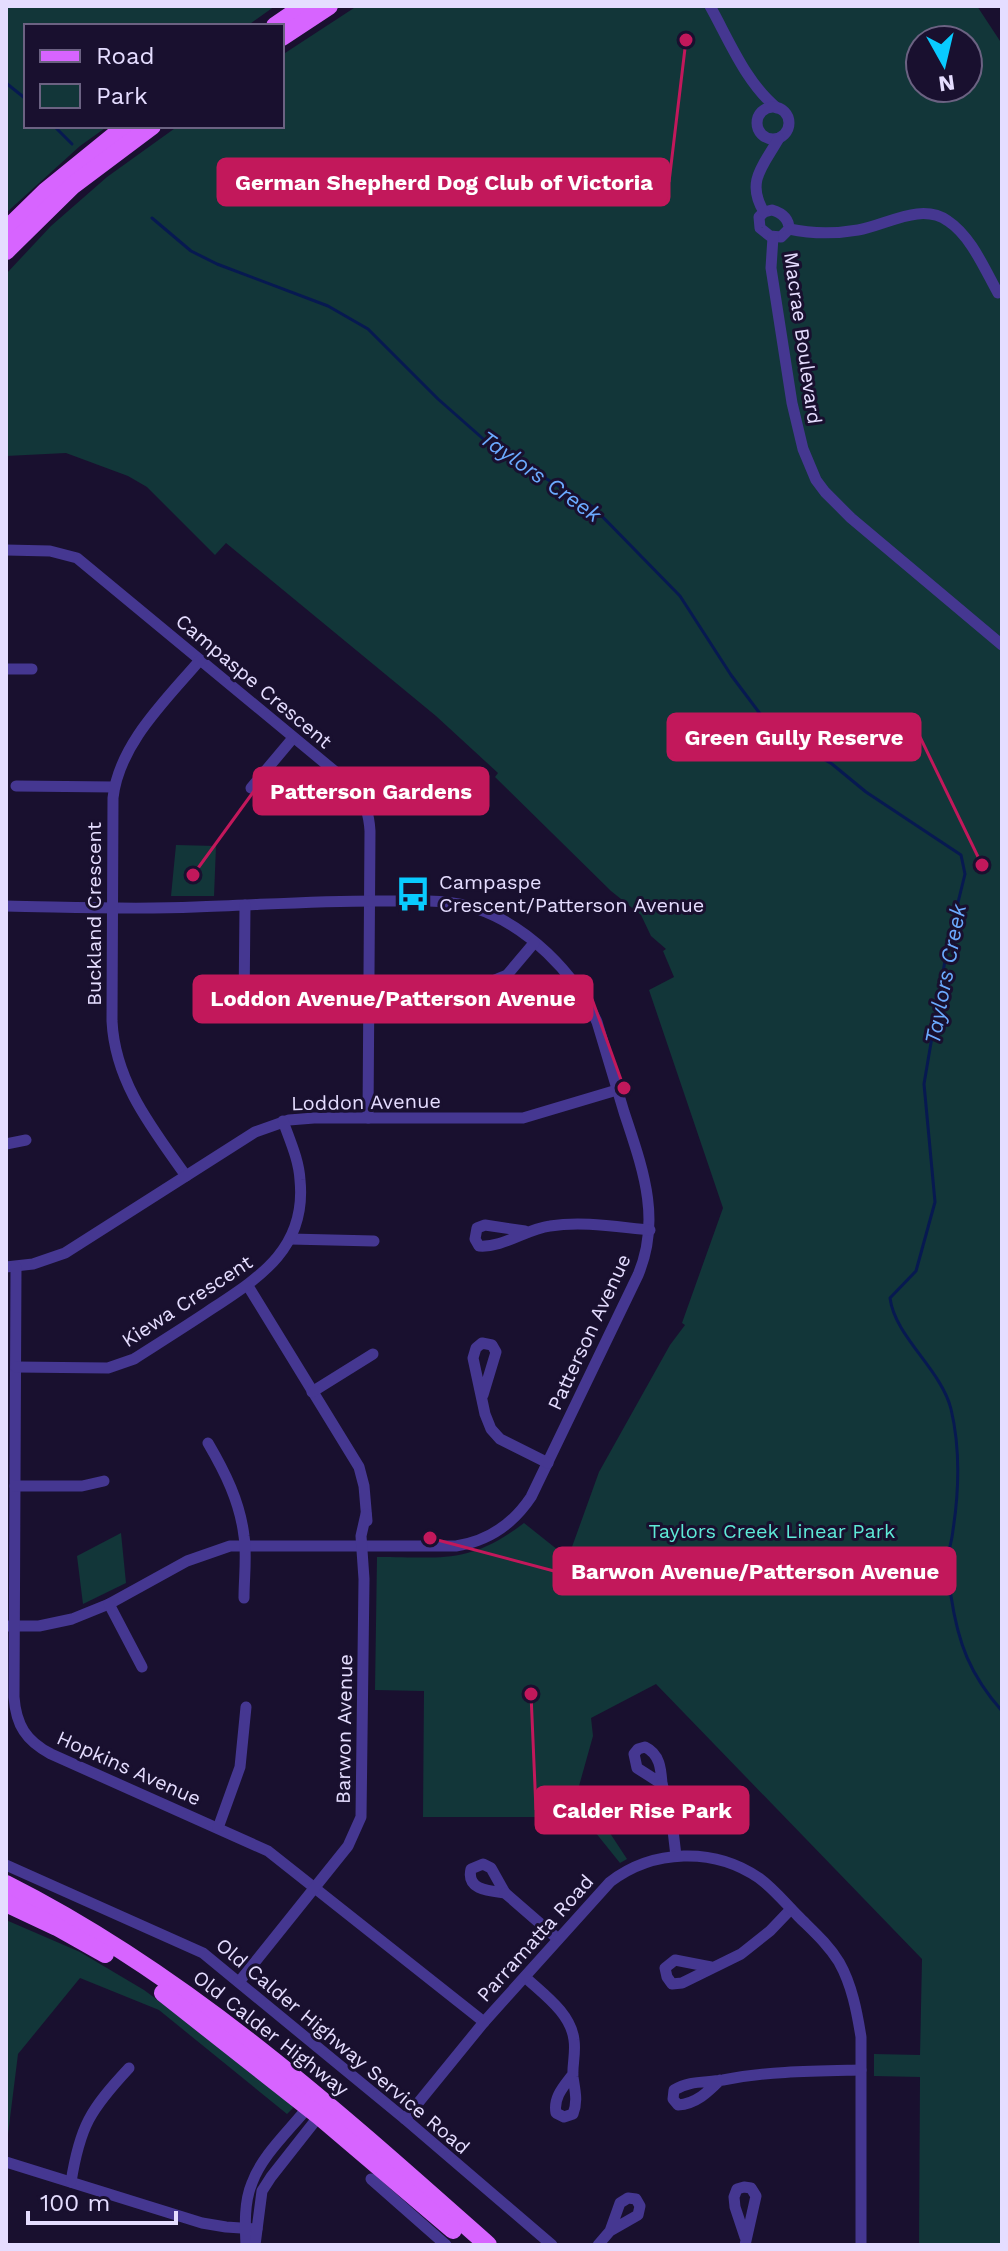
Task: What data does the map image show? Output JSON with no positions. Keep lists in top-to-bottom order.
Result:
{
  "streets": {
    "main road": ["Old Calder Highway"],
    "street": [
      "Macrae Boulevard",
      "Campaspe Crescent",
      "Buckland Crescent",
      "Loddon Avenue",
      "Kiewa Crescent",
      "Patterson Avenue",
      "Barwon Avenue",
      "Hopkins Avenue",
      "Parramatta Road",
      "Old Calder Highway Service Road"
    ]
  },
  "crossings": [
    ["Campaspe Crescent", "Buckland Crescent"],
    ["Campaspe Crescent", "Loddon Avenue"],
    ["Campaspe Crescent", "Patterson Avenue"],
    ["Buckland Crescent", "Loddon Avenue"],
    ["Buckland Crescent", "Patterson Avenue"],
    ["Loddon Avenue", "Kiewa Crescent"],
    ["Loddon Avenue", "Patterson Avenue"],
    ["Loddon Avenue", "Hopkins Avenue"],
    ["Kiewa Crescent", "Barwon Avenue"],
    ["Kiewa Crescent", "Hopkins Avenue"],
    ["Patterson Avenue", "Barwon Avenue"],
    ["Patterson Avenue", "Hopkins Avenue"],
    ["Barwon Avenue", "Hopkins Avenue"],
    ["Barwon Avenue", "Old Calder Highway Service Road"],
    ["Hopkins Avenue", "Parramatta Road"],
    ["Parramatta Road", "Old Calder Highway Service Road"]
  ],
  "water": ["Taylors Creek"],
  "parks": ["Taylors Creek Linear Park"],
  "places": {
    "other": [
      "German Shepherd Dog Club of Victoria",
      "Green Gully Reserve",
      "Patterson Gardens",
      "Loddon Avenue/Patterson Avenue",
      "Barwon Avenue/Patterson Avenue",
      "Calder Rise Park"
    ],
    "bus stop": ["Campaspe Crescent/Patterson Avenue"]
  },
  "legend": ["Road", "Park"],
  "scale_bar": "100 m",
  "north": "bottom"
}
